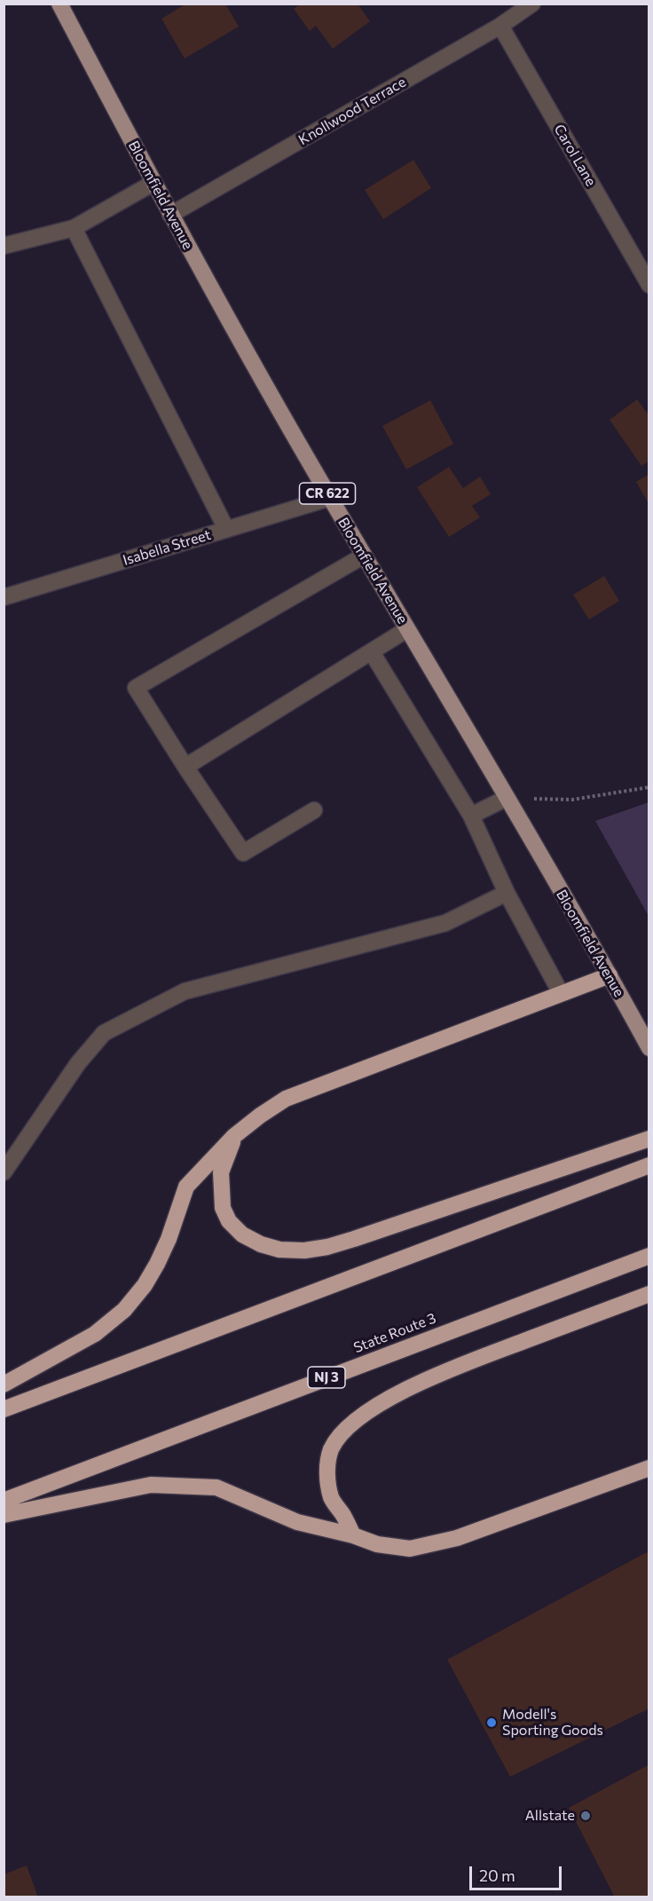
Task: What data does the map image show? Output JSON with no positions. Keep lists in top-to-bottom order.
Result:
{
  "streets": {
    "highway": ["State Route 3", "NJ 3"],
    "main road": ["Bloomfield Avenue", "CR 622"],
    "street": ["Knollwood Terrace", "Carol Lane", "Isabella Street"]
  },
  "crossings": [
    ["Knollwood Terrace", "Carol Lane"],
    ["Knollwood Terrace", "Bloomfield Avenue"],
    ["Bloomfield Avenue", "Isabella Street"]
  ],
  "places": ["Modell's Sporting Goods", "Allstate"],
  "scale_bar": "20 m"
}
